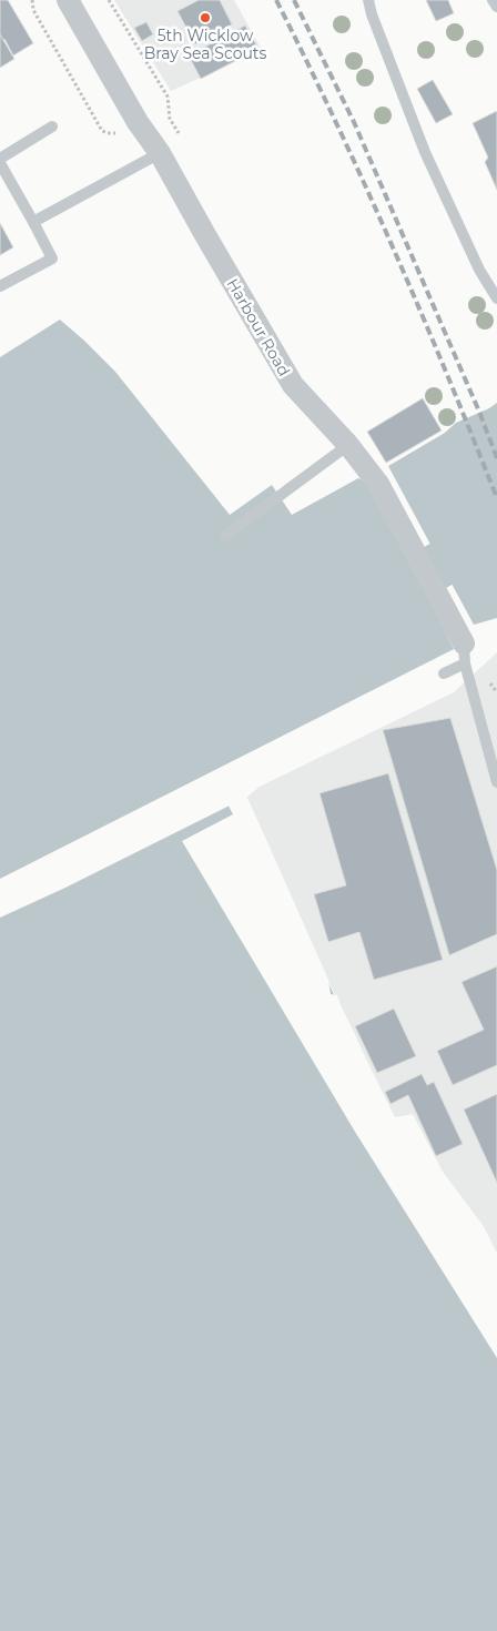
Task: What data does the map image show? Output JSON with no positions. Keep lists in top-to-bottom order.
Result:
{
  "streets": {
    "street": ["Harbour Road"]
  },
  "places": ["5th Wicklow Bray Sea Scouts"]
}
